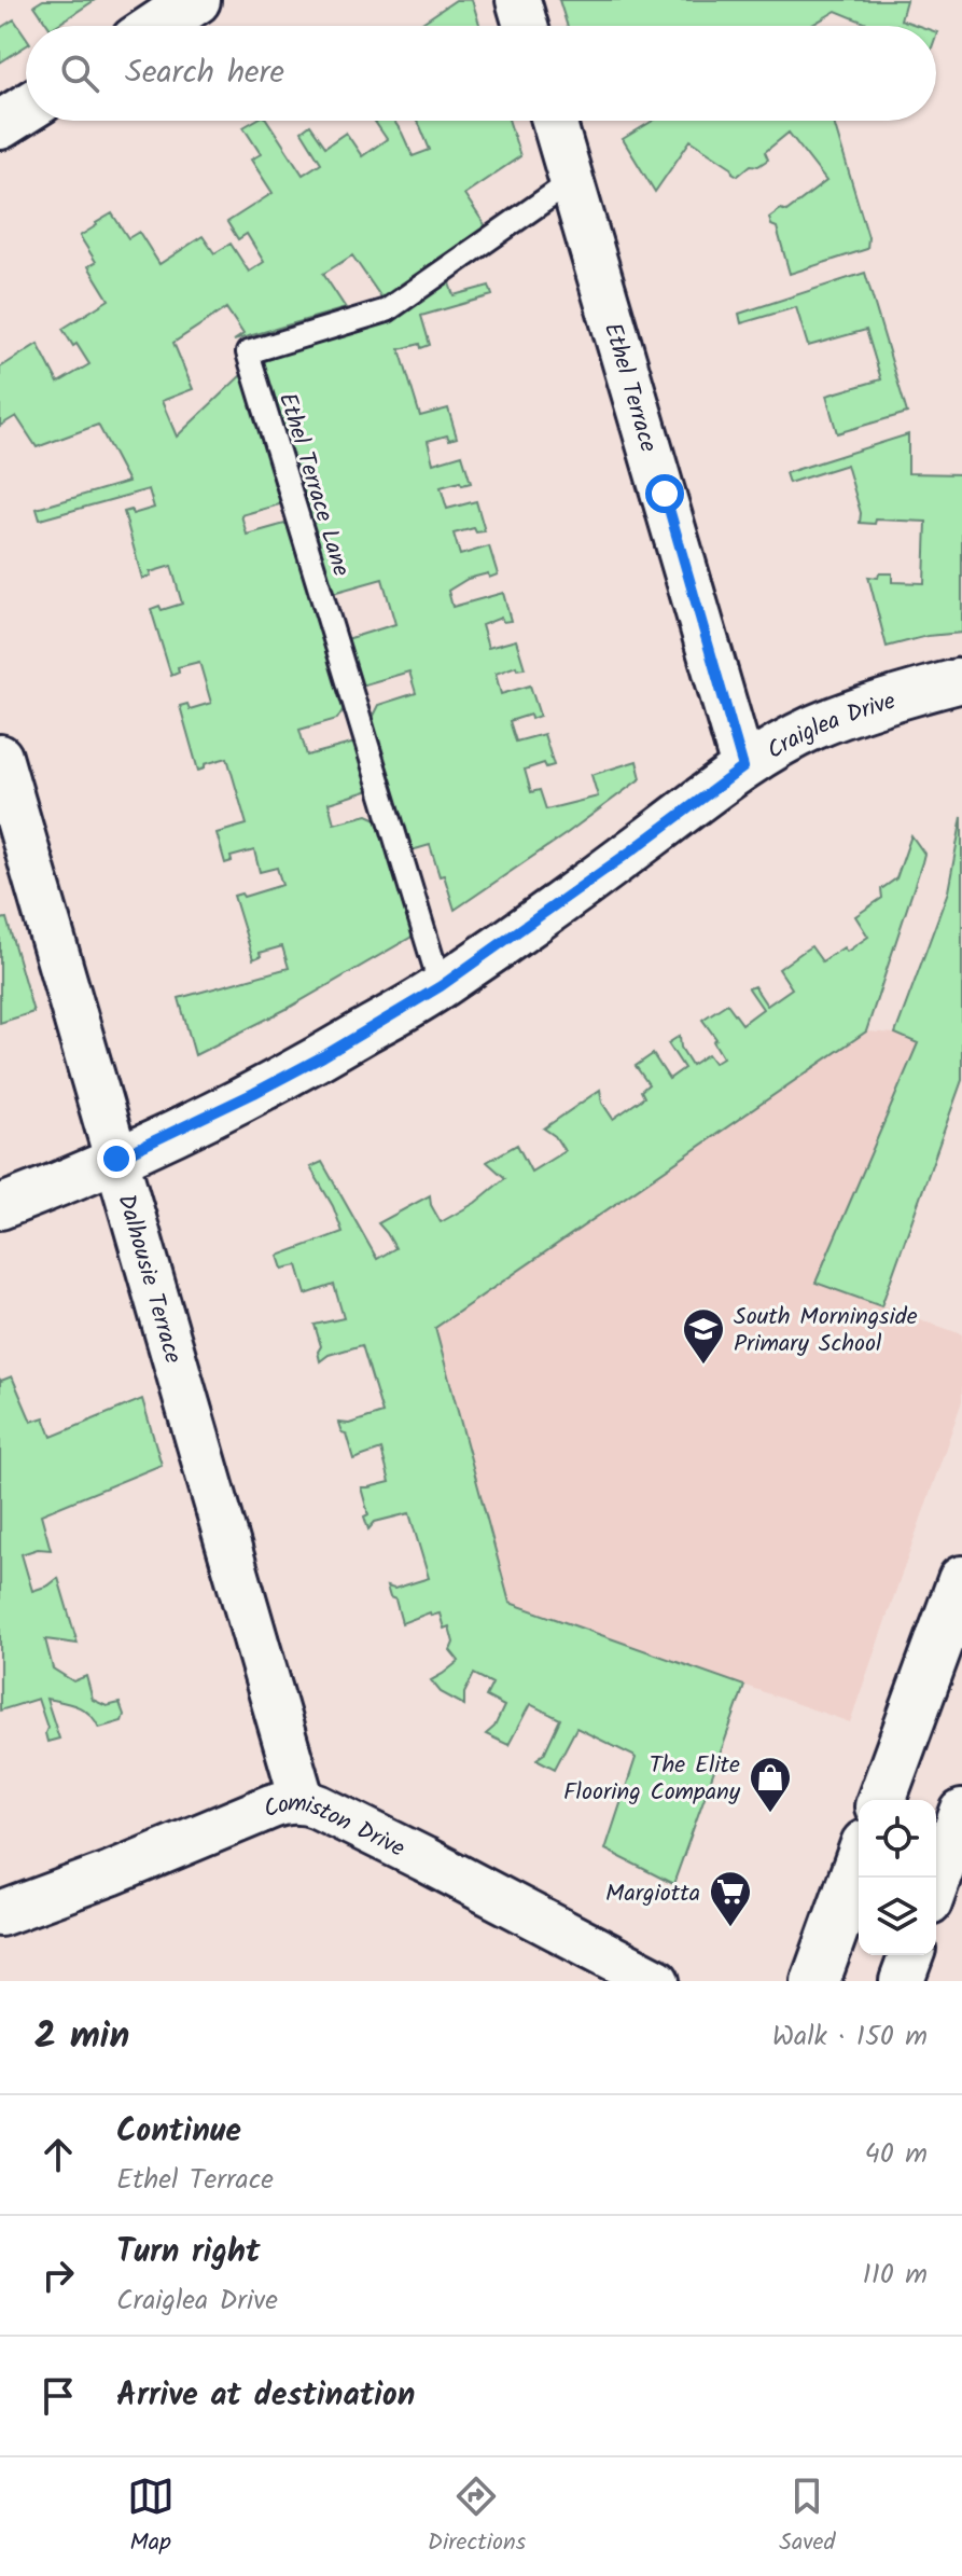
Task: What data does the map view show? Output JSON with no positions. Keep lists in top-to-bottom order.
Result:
{
  "streets": {
    "street": [
      "Ethel Terrace",
      "Craiglea Drive",
      "Dalhousie Terrace",
      "Comiston Drive"
    ],
    "lane": ["Ethel Terrace Lane"]
  },
  "crossings": [
    ["Ethel Terrace", "Ethel Terrace Lane"],
    ["Ethel Terrace", "Craiglea Drive"],
    ["Ethel Terrace Lane", "Craiglea Drive"],
    ["Craiglea Drive", "Dalhousie Terrace"],
    ["Dalhousie Terrace", "Comiston Drive"]
  ],
  "places": {
    "school or university": ["South Morningside Primary School"],
    "shop": ["The Elite Flooring Company"],
    "supermarket": ["Margiotta"]
  },
  "page": {
    "search": "Search here",
    "heading": ["2 min", "Walk · 150 m"],
    "list": [
      ["Continue", "Ethel Terrace", "40 m"],
      ["Turn right", "Craiglea Drive", "110 m"],
      "Arrive at destination"
    ],
    "nav": ["Map", "Directions", "Saved"]
  }
}
